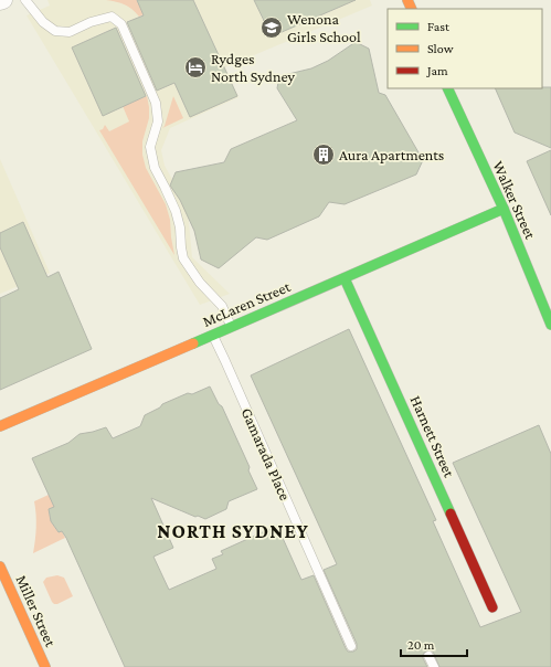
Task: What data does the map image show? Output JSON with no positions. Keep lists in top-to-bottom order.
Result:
{
  "streets": {
    "street": [
      "Walker Street",
      "McLaren Street",
      "Harnett Street",
      "Miller Street"
    ],
    "lane": ["Gamarada Place"]
  },
  "crossings": [
    ["Walker Street", "McLaren Street"],
    ["McLaren Street", "Harnett Street"],
    ["McLaren Street", "Gamarada Place"]
  ],
  "districts": ["NORTH SYDNEY"],
  "places": {
    "school or university": ["Wenona Girls School"],
    "hotel": ["Rydges North Sydney"],
    "building": ["Aura Apartments"]
  },
  "legend": ["Fast", "Slow", "Jam"],
  "scale_bar": "20 m"
}
